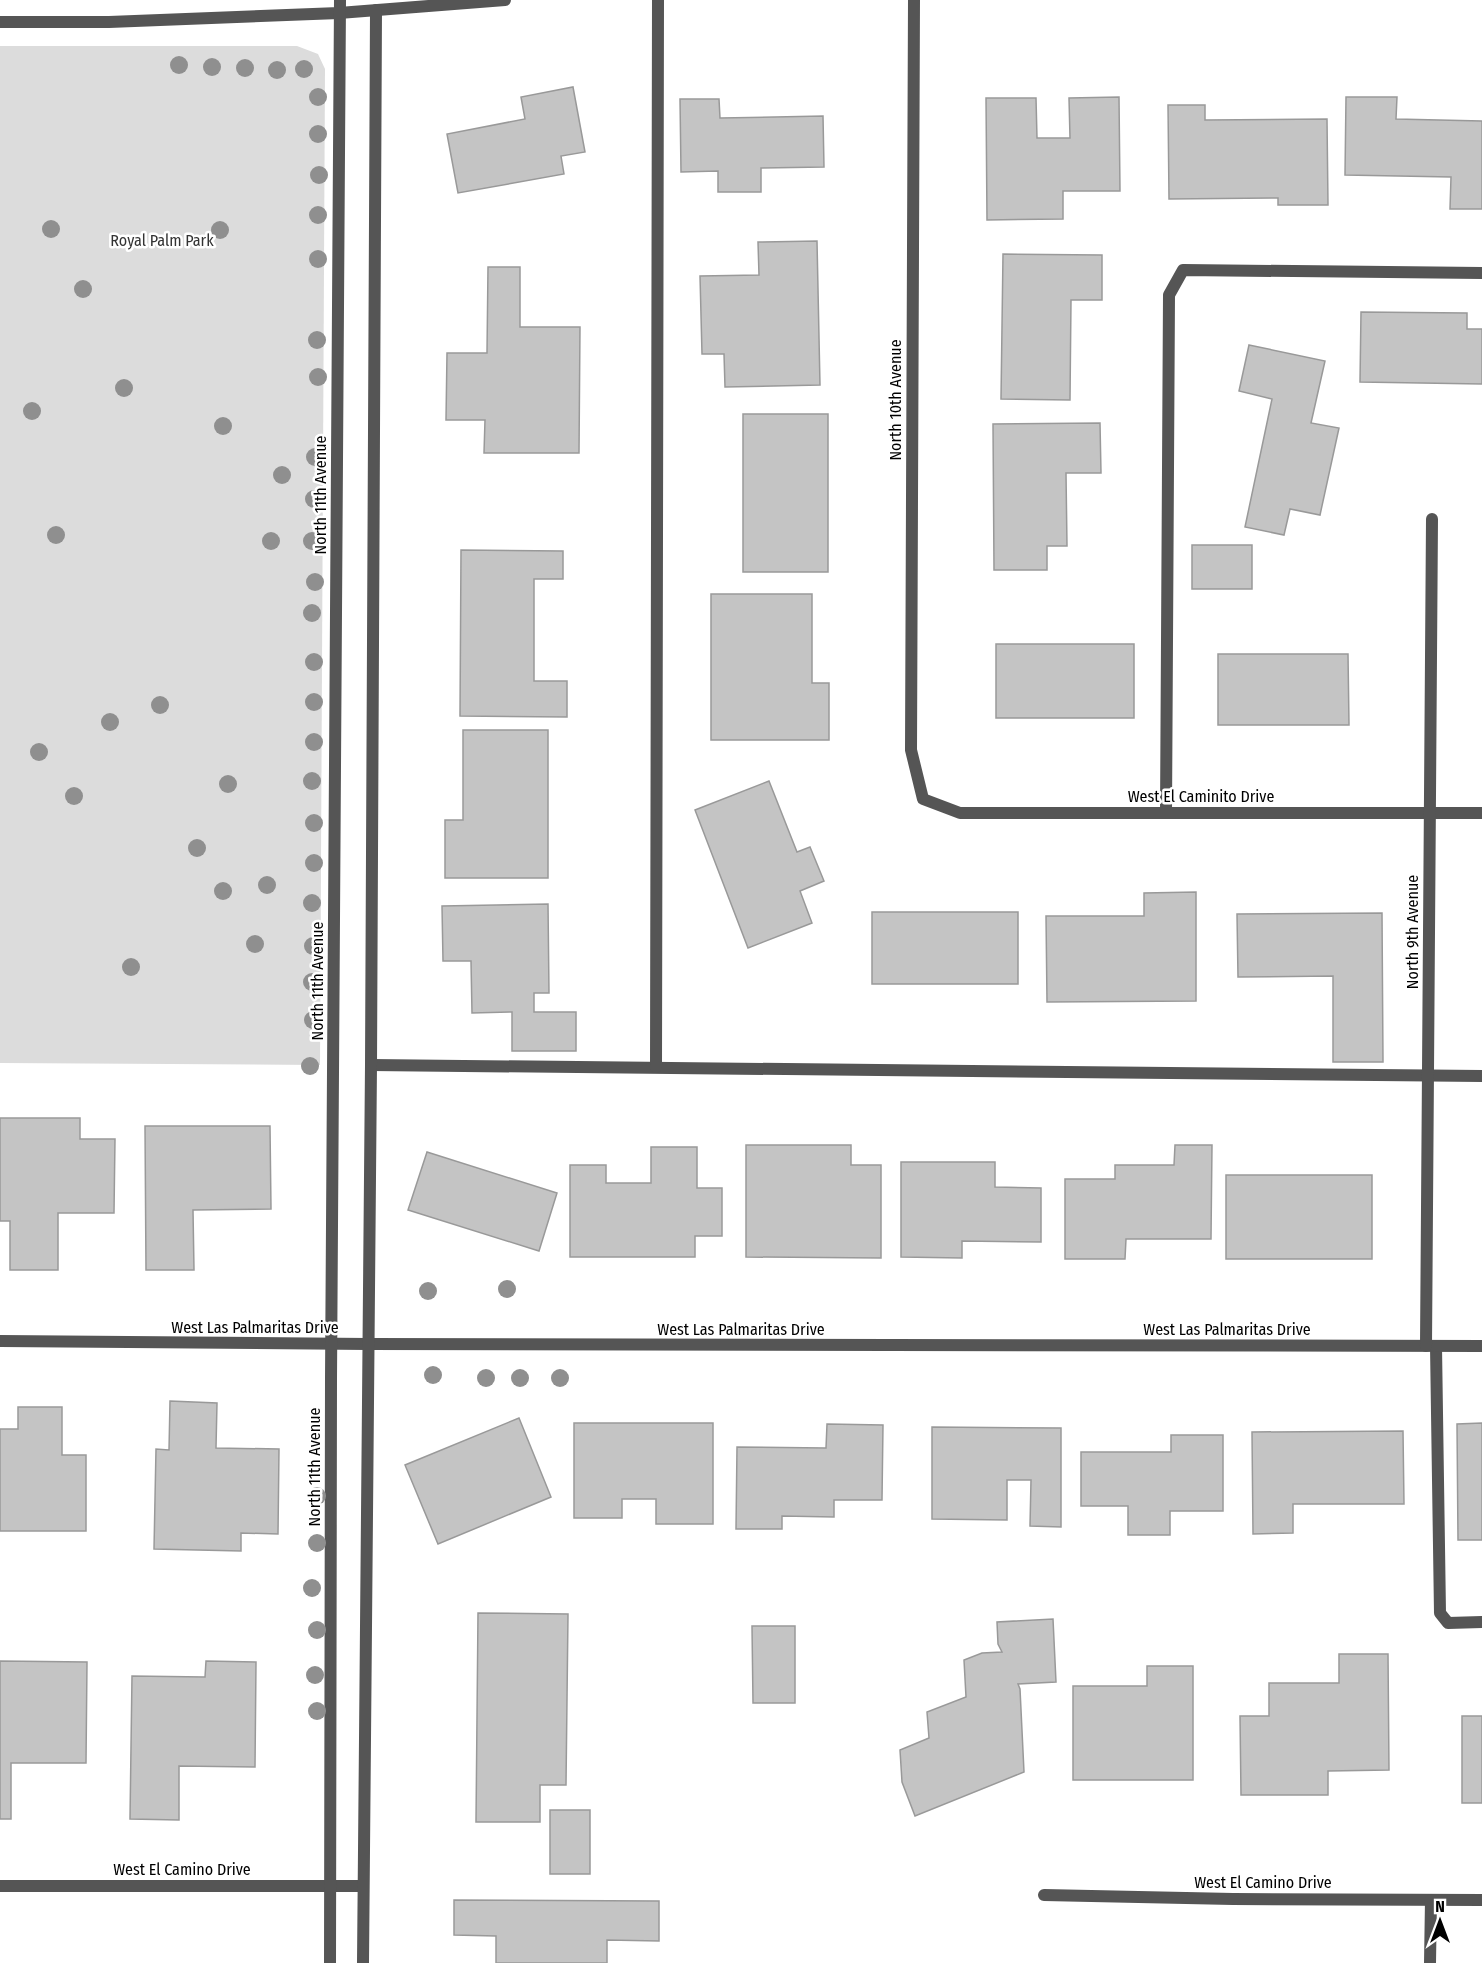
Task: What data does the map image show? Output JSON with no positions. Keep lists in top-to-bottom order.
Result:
{
  "streets": {
    "street": [
      "North 10th Avenue",
      "North 11th Avenue",
      "West El Caminito Drive",
      "North 9th Avenue",
      "West Las Palmaritas Drive",
      "West El Camino Drive"
    ]
  },
  "crossings": [
    ["North 10th Avenue", "West El Caminito Drive"],
    ["North 11th Avenue", "West Las Palmaritas Drive"],
    ["North 11th Avenue", "West El Camino Drive"],
    ["West El Caminito Drive", "North 9th Avenue"],
    ["North 9th Avenue", "West Las Palmaritas Drive"]
  ],
  "parks": ["Royal Palm Park"],
  "north": "top"
}
